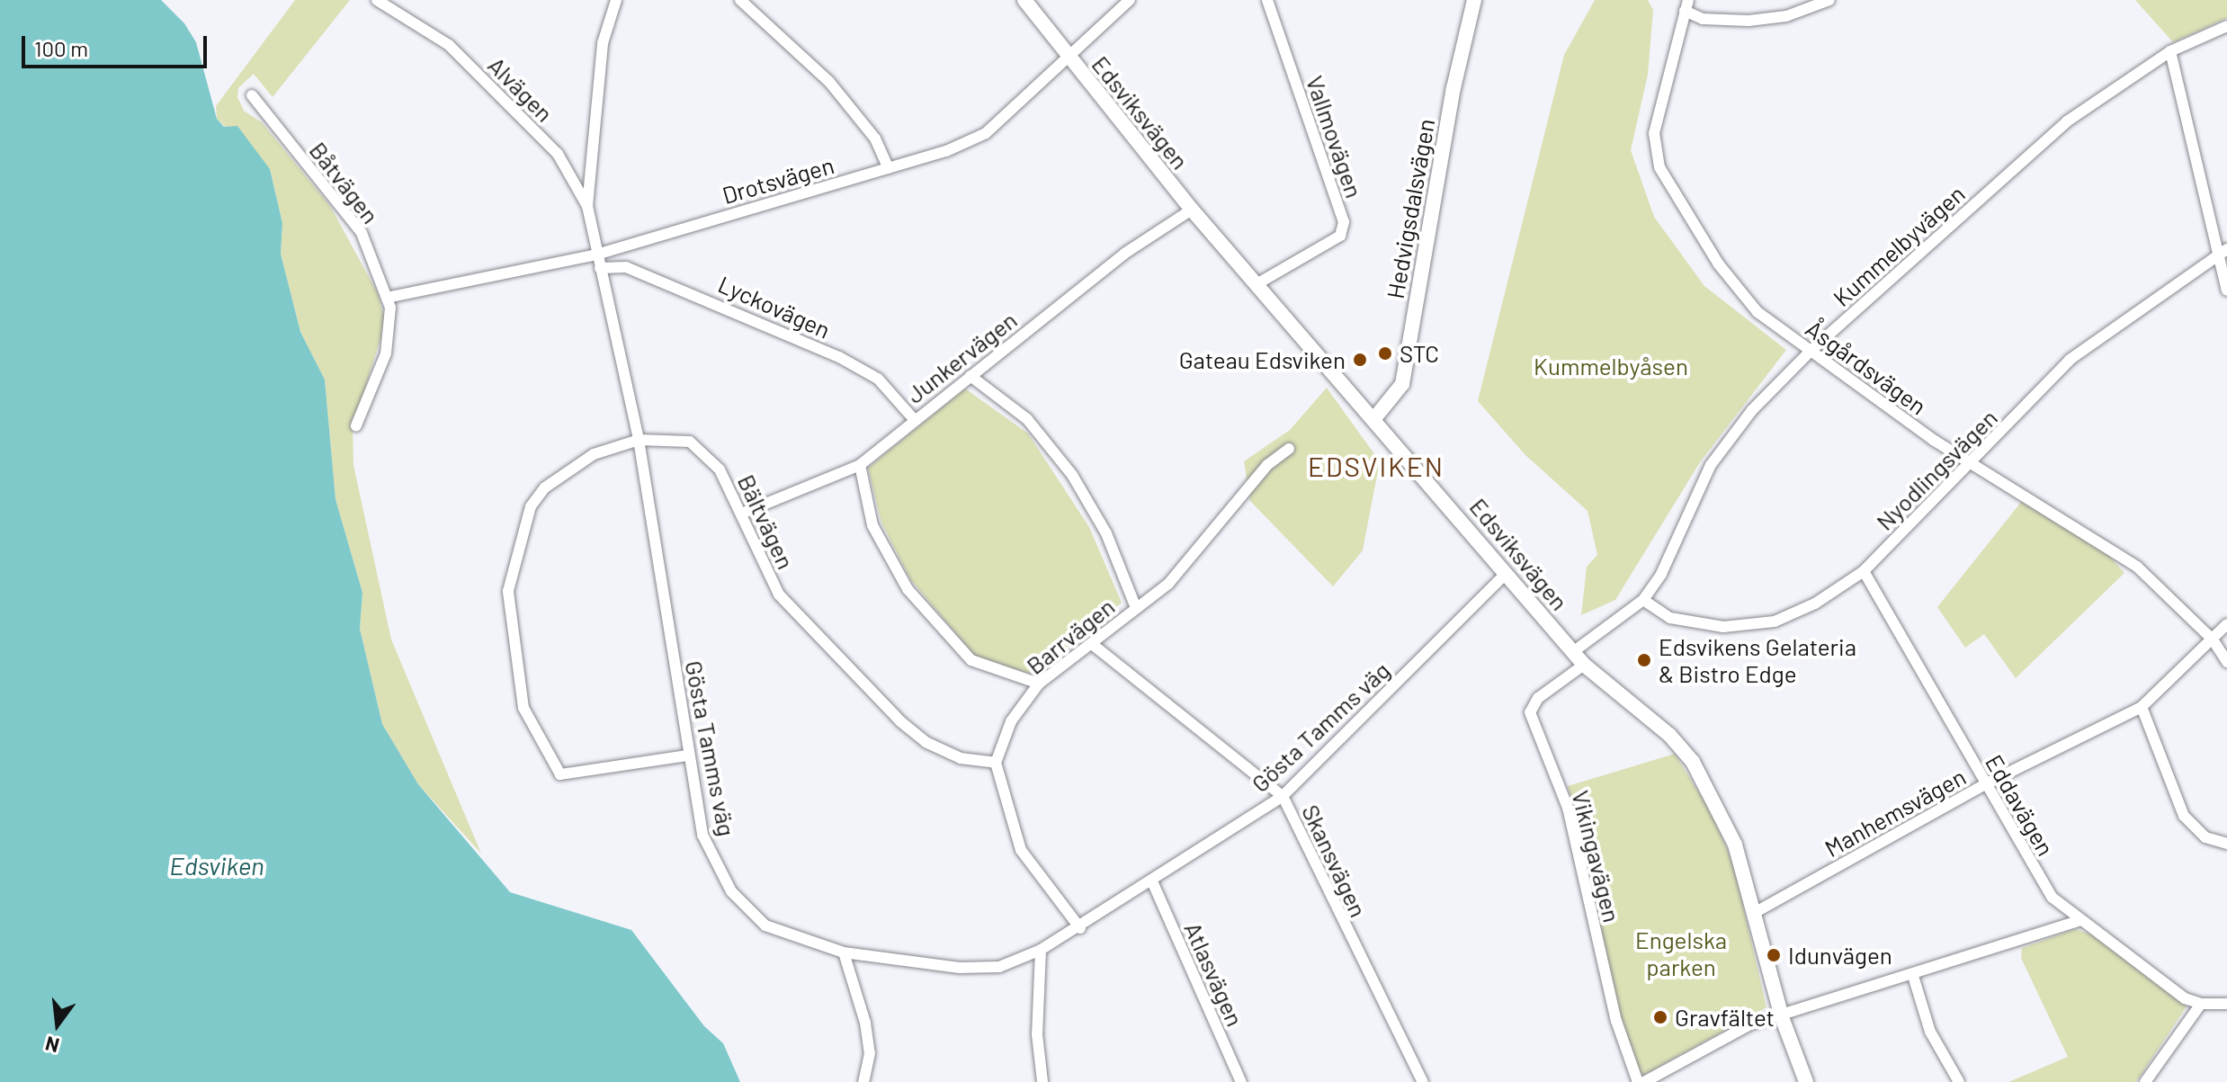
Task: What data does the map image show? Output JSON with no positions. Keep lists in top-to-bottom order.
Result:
{
  "streets": {
    "street": [
      "Alvägen",
      "Edsviksvägen",
      "Vallmovägen",
      "Drotsvägen",
      "Båtvägen",
      "Hedvigsdalsvägen",
      "Kummelbyvägen",
      "Lyckovägen",
      "Junkervägen",
      "Åsgårdsvägen",
      "Nyodlingsvägen",
      "Bältvägen",
      "Barrvägen",
      "Gösta Tamms väg",
      "Eddavägen",
      "Manhemsvägen",
      "Vikingavägen",
      "Skansvägen",
      "Atlasvägen"
    ]
  },
  "crossings": [
    ["Alvägen", "Gösta Tamms väg"],
    ["Edsviksvägen", "Vallmovägen"],
    ["Edsviksvägen", "Drotsvägen"],
    ["Edsviksvägen", "Hedvigsdalsvägen"],
    ["Edsviksvägen", "Kummelbyvägen"],
    ["Edsviksvägen", "Junkervägen"],
    ["Edsviksvägen", "Gösta Tamms väg"],
    ["Edsviksvägen", "Manhemsvägen"],
    ["Edsviksvägen", "Vikingavägen"],
    ["Drotsvägen", "Båtvägen"],
    ["Drotsvägen", "Gösta Tamms väg"],
    ["Kummelbyvägen", "Åsgårdsvägen"],
    ["Kummelbyvägen", "Nyodlingsvägen"],
    ["Lyckovägen", "Junkervägen"],
    ["Lyckovägen", "Gösta Tamms väg"],
    ["Junkervägen", "Bältvägen"],
    ["Åsgårdsvägen", "Nyodlingsvägen"],
    ["Åsgårdsvägen", "Manhemsvägen"],
    ["Nyodlingsvägen", "Eddavägen"],
    ["Bältvägen", "Barrvägen"],
    ["Bältvägen", "Gösta Tamms väg"],
    ["Barrvägen", "Skansvägen"],
    ["Gösta Tamms väg", "Skansvägen"],
    ["Gösta Tamms väg", "Atlasvägen"],
    ["Eddavägen", "Manhemsvägen"]
  ],
  "districts": ["EDSVIKEN"],
  "water": ["Edsviken"],
  "parks": ["Kummelbyåsen", "Engelska parken"],
  "places": [
    "STC",
    "Gateau Edsviken",
    "Edsvikens Gelateria & Bistro Edge",
    "Idunvägen",
    "Gravfältet"
  ],
  "scale_bar": "100 m",
  "north": "bottom"
}
